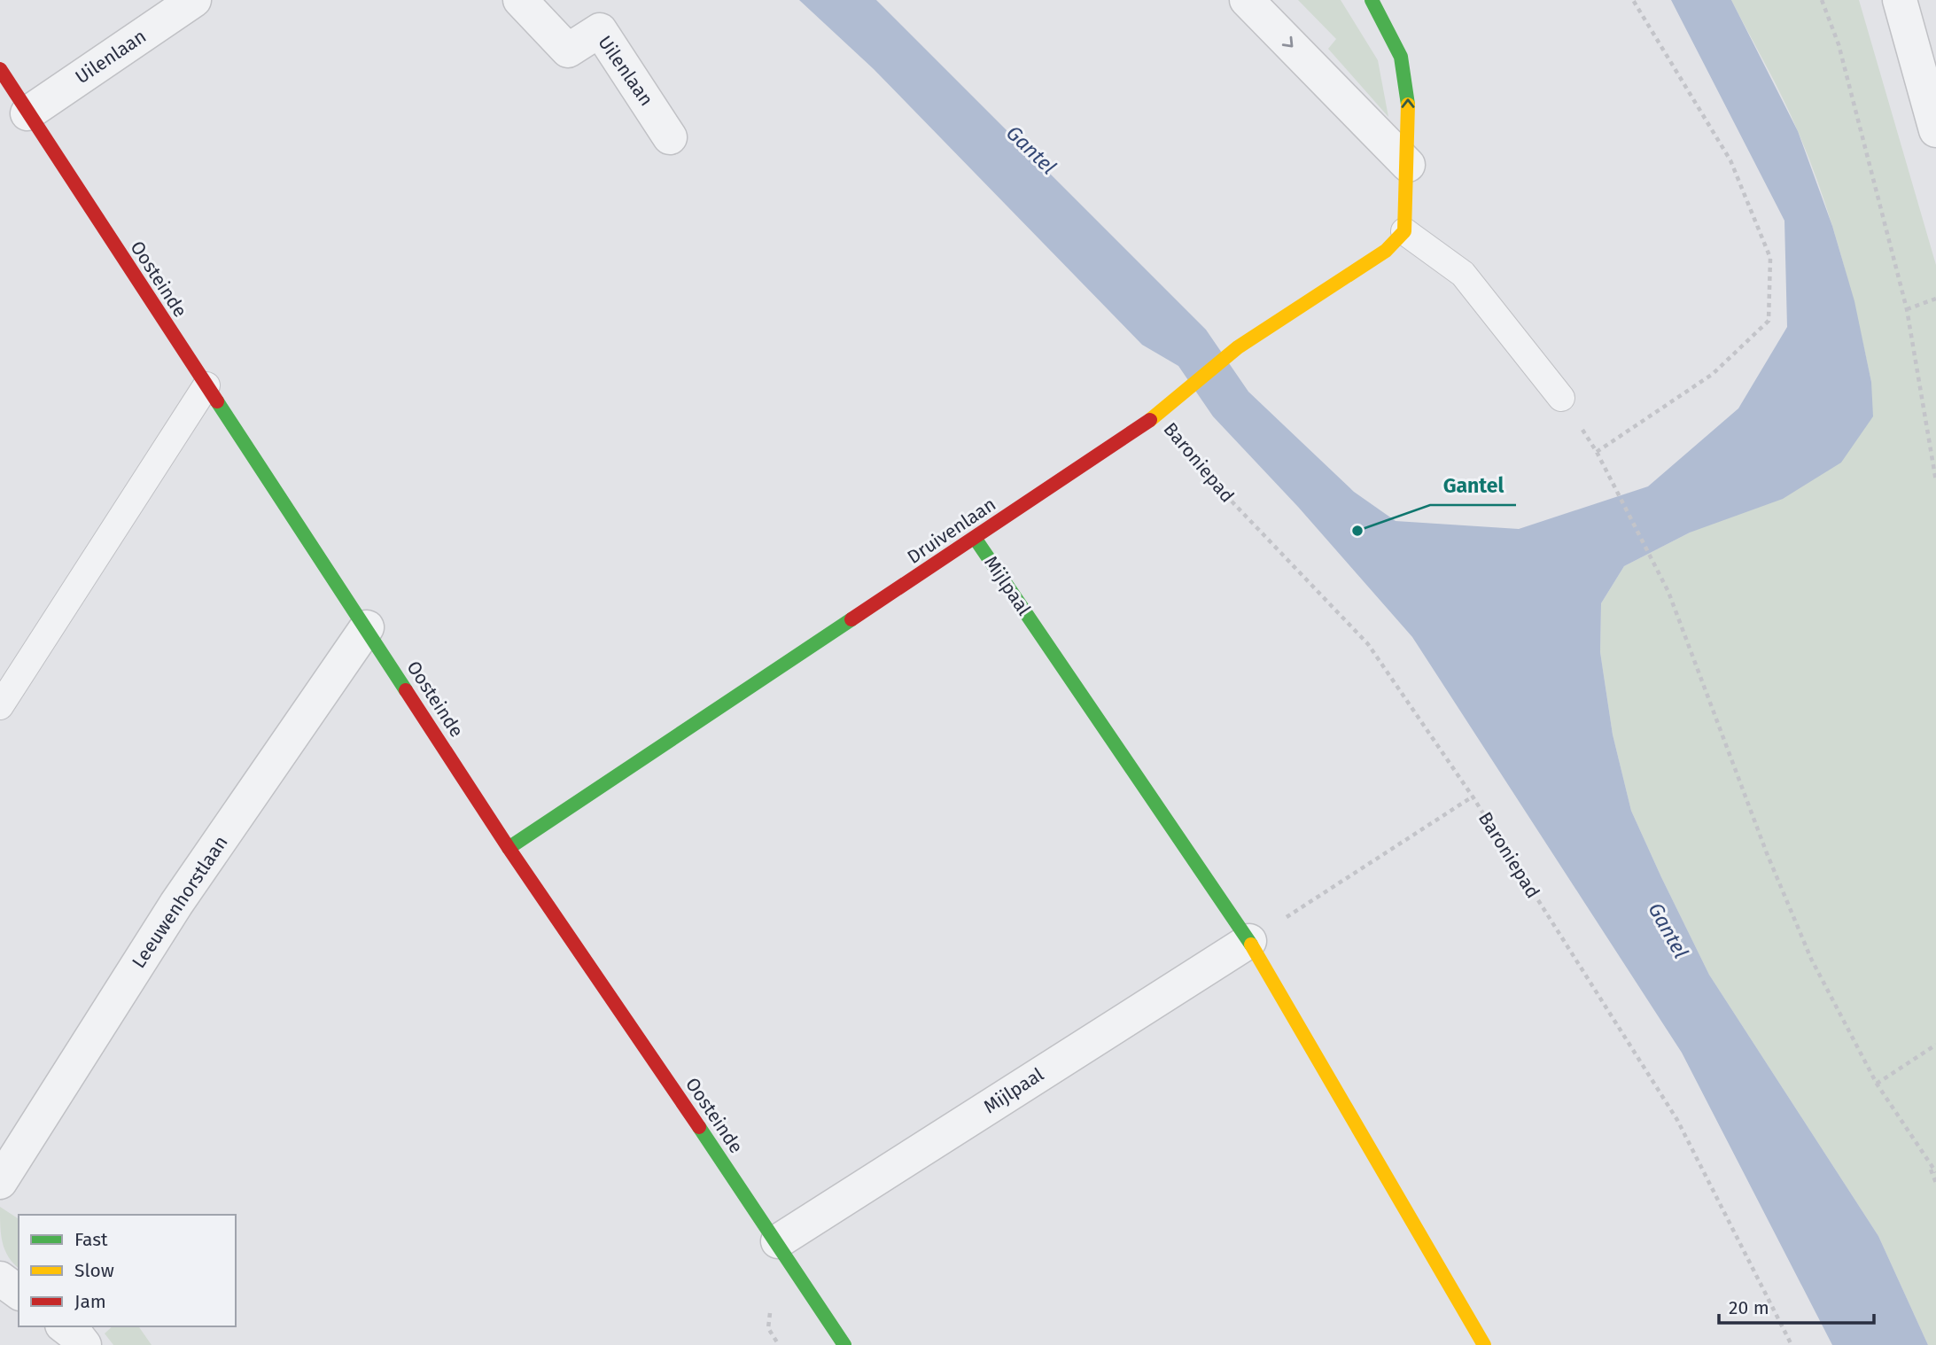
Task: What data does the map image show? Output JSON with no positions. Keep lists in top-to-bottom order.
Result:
{
  "streets": {
    "street": [
      "Uilenlaan",
      "Oosteinde",
      "Druivenlaan",
      "Mijlpaal",
      "Leeuwenhorstlaan"
    ],
    "path": ["Baroniepad"]
  },
  "crossings": [
    ["Uilenlaan", "Oosteinde"],
    ["Oosteinde", "Druivenlaan"],
    ["Oosteinde", "Mijlpaal"],
    ["Oosteinde", "Leeuwenhorstlaan"],
    ["Baroniepad", "Druivenlaan"],
    ["Druivenlaan", "Mijlpaal"]
  ],
  "water": ["Gantel"],
  "places": ["Gantel"],
  "legend": ["Fast", "Slow", "Jam"],
  "scale_bar": "20 m"
}
